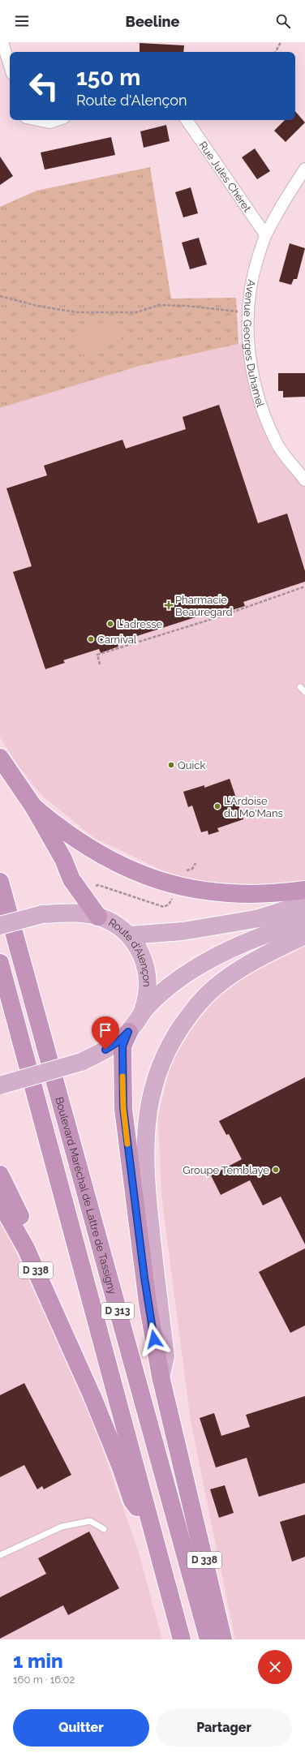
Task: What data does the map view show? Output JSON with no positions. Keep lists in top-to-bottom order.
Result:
{
  "streets": {
    "highway": ["Boulevard Maréchal de Lattre de Tassigny", "D 338", "D 313"],
    "main road": ["Route d'Alençon"],
    "street": ["Rue Jules Chéret", "Avenue Georges Duhamel"]
  },
  "crossings": [
    ["Rue Jules Chéret", "Avenue Georges Duhamel"],
    ["Route d'Alençon", "D 338"],
    ["Boulevard Maréchal de Lattre de Tassigny", "D 338"]
  ],
  "places": {
    "health": ["Pharmacie Beauregard"],
    "other": [
      "L'adresse",
      "Carnival",
      "Quick",
      "L'Ardoise du Mo'Mans",
      "Groupe Temblaye"
    ]
  },
  "page": {
    "header": "Beeline",
    "turn": ["150 m", "Route d'Alençon"],
    "heading": ["1 min", "160 m · 16:02"],
    "buttons": ["Quitter", "Partager"]
  }
}
